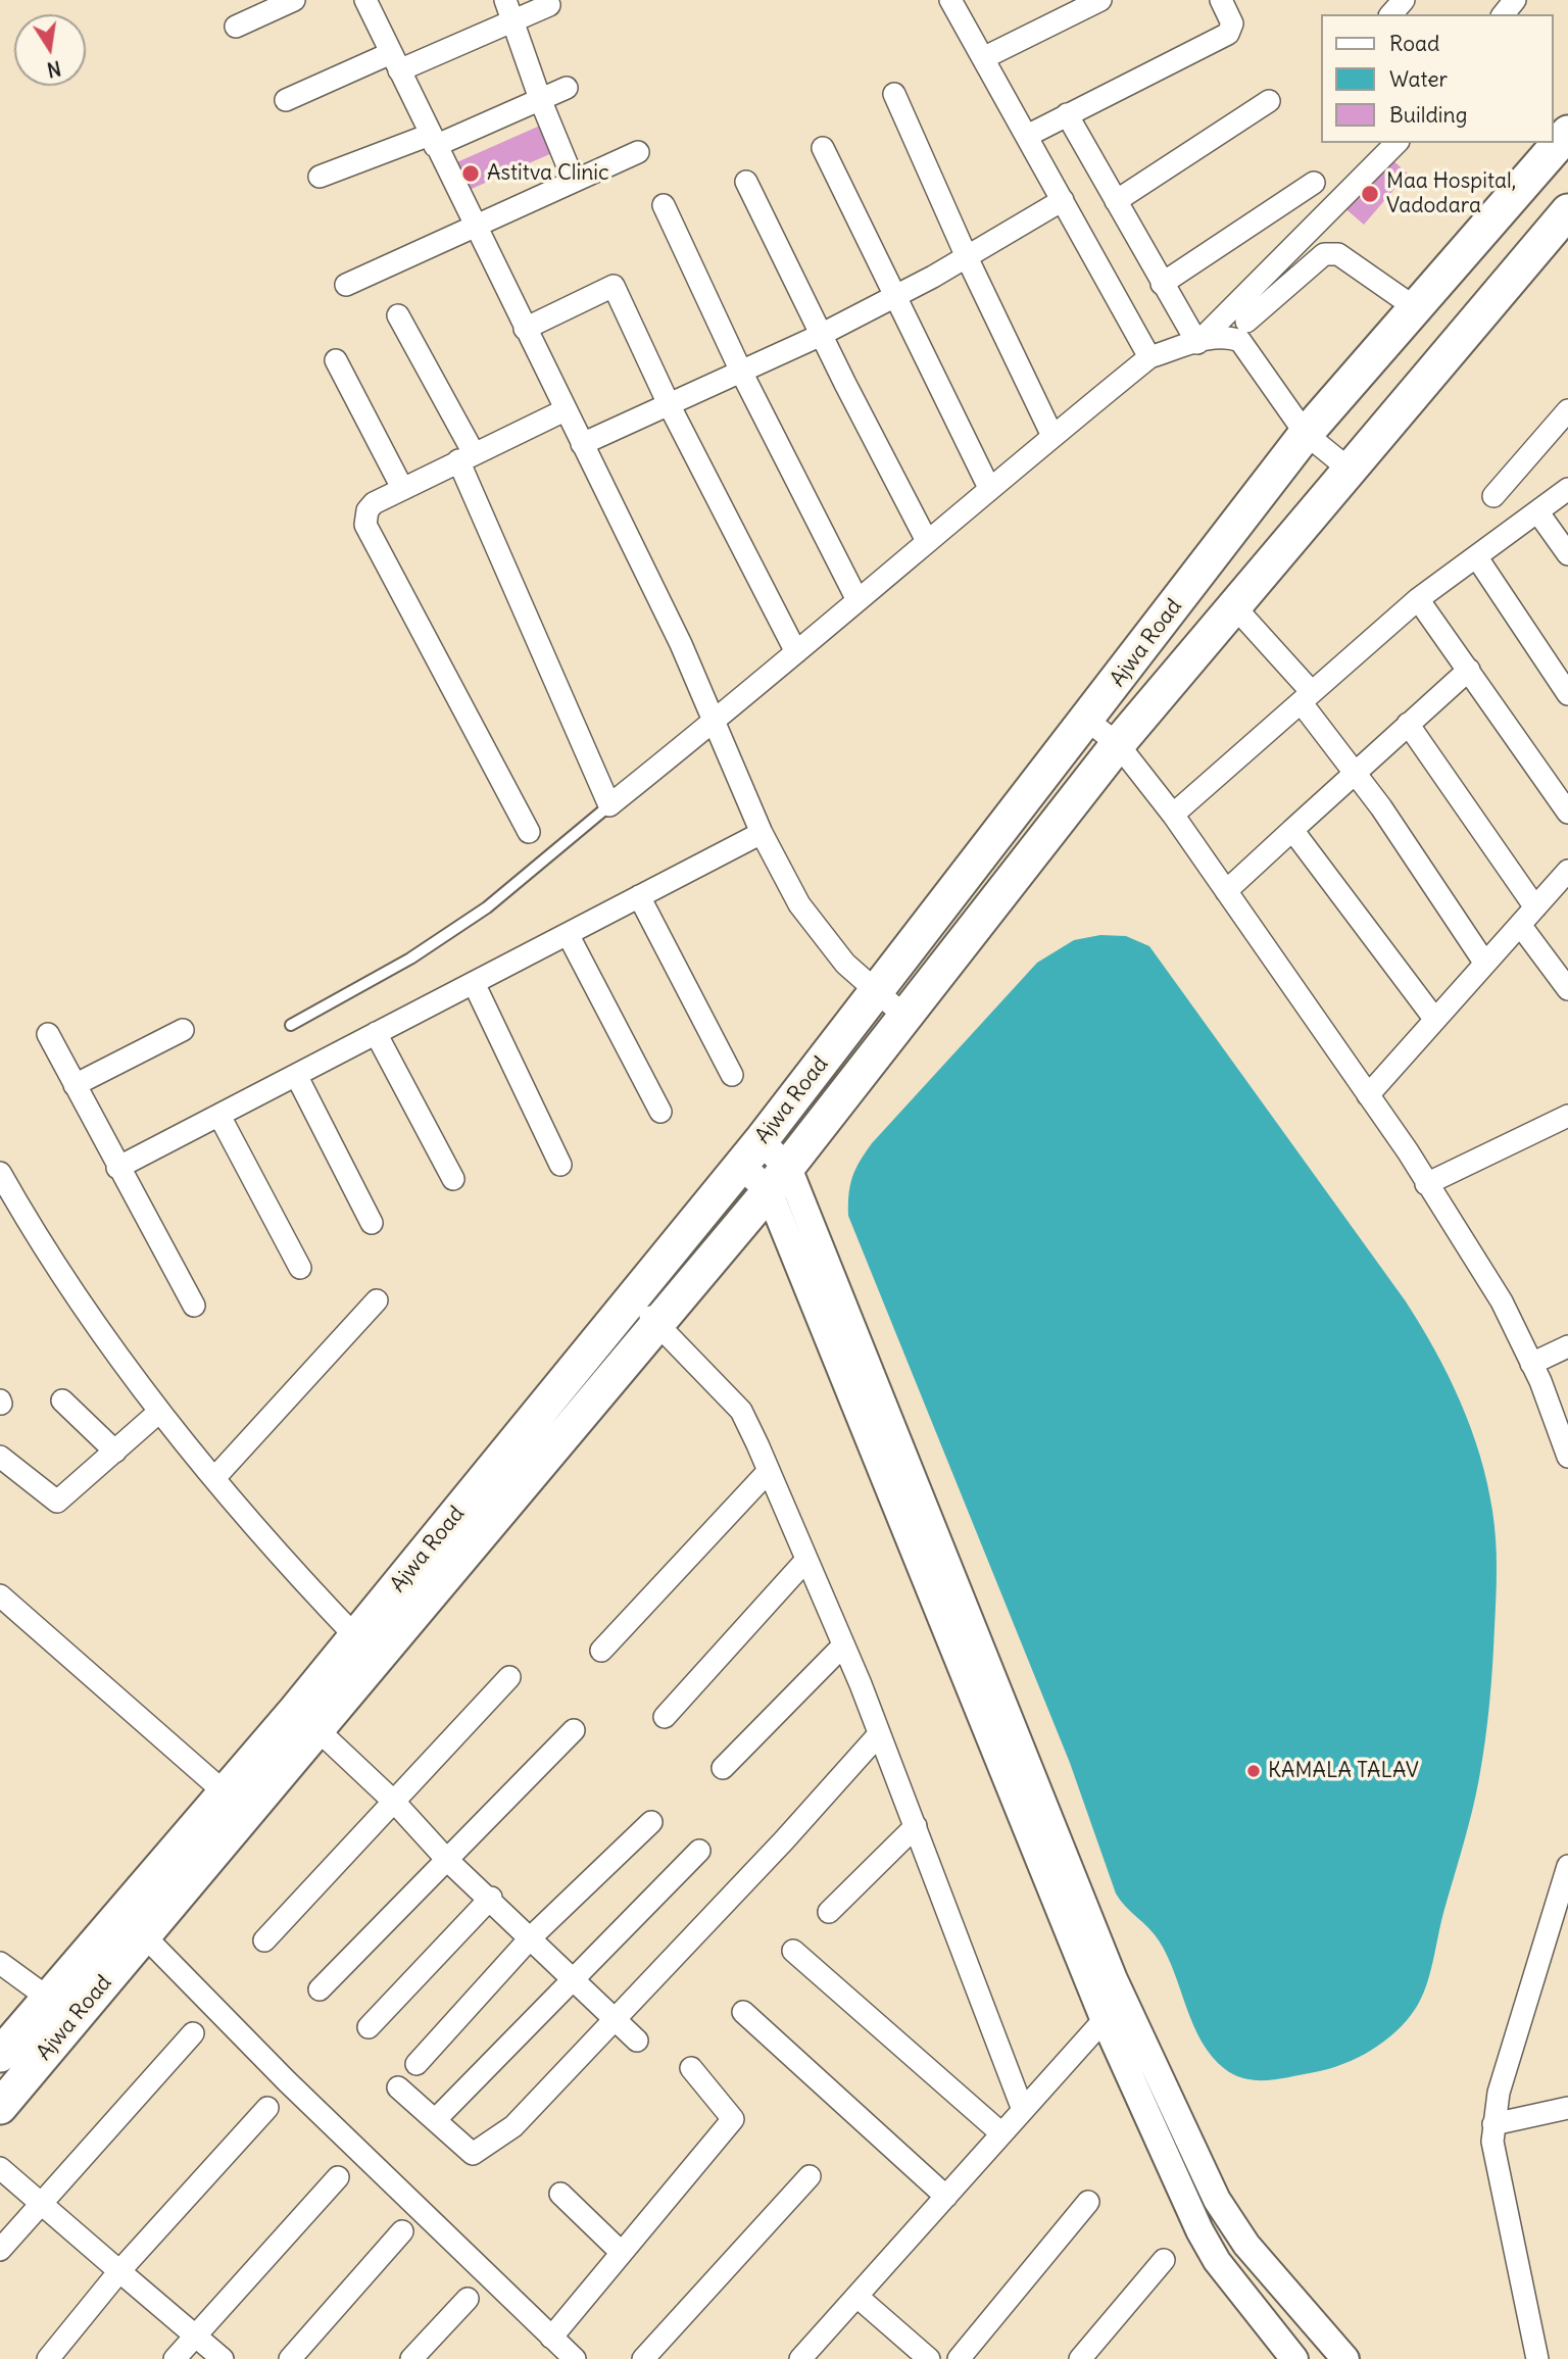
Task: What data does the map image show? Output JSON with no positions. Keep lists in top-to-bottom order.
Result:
{
  "streets": {
    "main road": ["Ajwa Road"]
  },
  "places": ["Astitva Clinic", "Maa Hospital, Vadodara", "KAMALA TALAV"],
  "legend": ["Road", "Water", "Building"],
  "north": "bottom"
}
